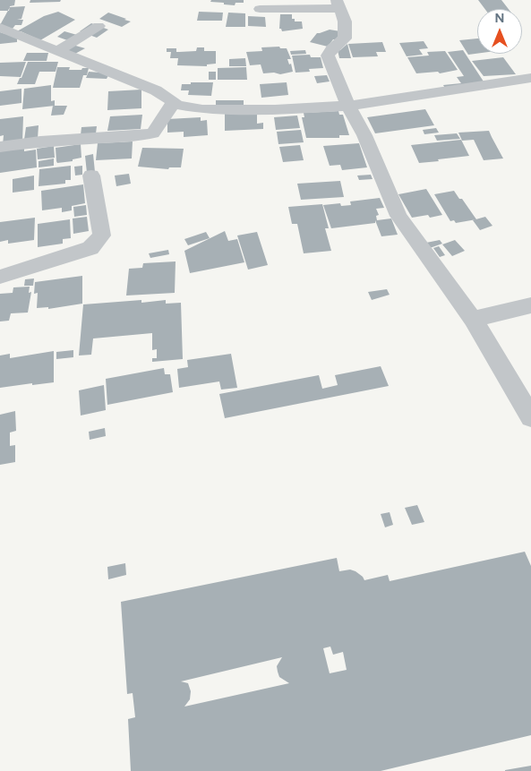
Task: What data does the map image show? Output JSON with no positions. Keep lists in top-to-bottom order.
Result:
{
  "north": "top"
}
